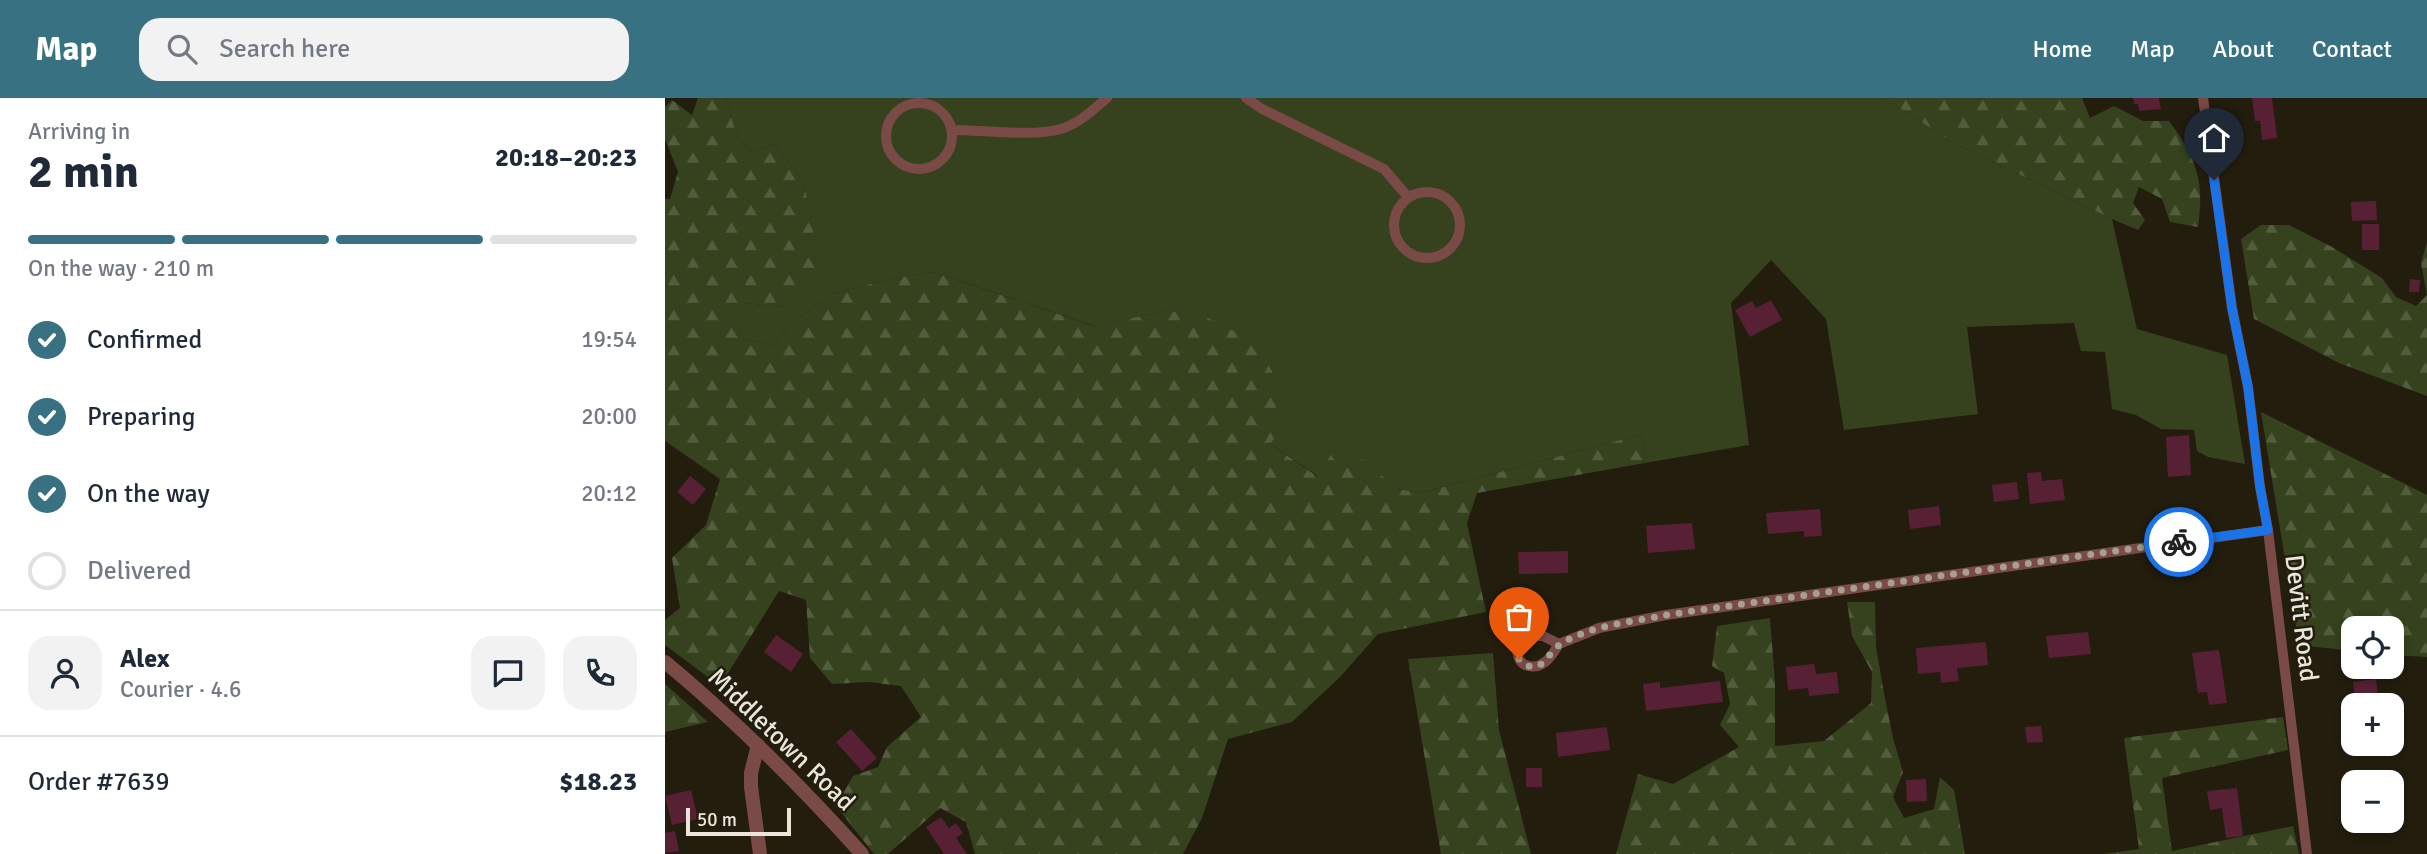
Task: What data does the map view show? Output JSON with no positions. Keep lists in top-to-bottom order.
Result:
{
  "streets": {
    "street": ["Devitt Road", "Middletown Road"]
  },
  "scale_bar": "50 m",
  "page": {
    "header": "Map",
    "search": "Search here",
    "nav": [
      "Home",
      "Map",
      "About",
      "Contact"
    ],
    "heading": ["2 min", "Arriving in", "20:18–20:23"],
    "panel": [
      "Alex",
      "Courier · 4.6",
      "Order #7639",
      "$18.23"
    ],
    "bar": "On the way · 210 m",
    "list": [
      ["Confirmed", "19:54"],
      ["Preparing", "20:00"],
      ["On the way", "20:12"],
      "Delivered"
    ],
    "map_buttons": ["+", "−"],
    "scale": "50 m"
  }
}
